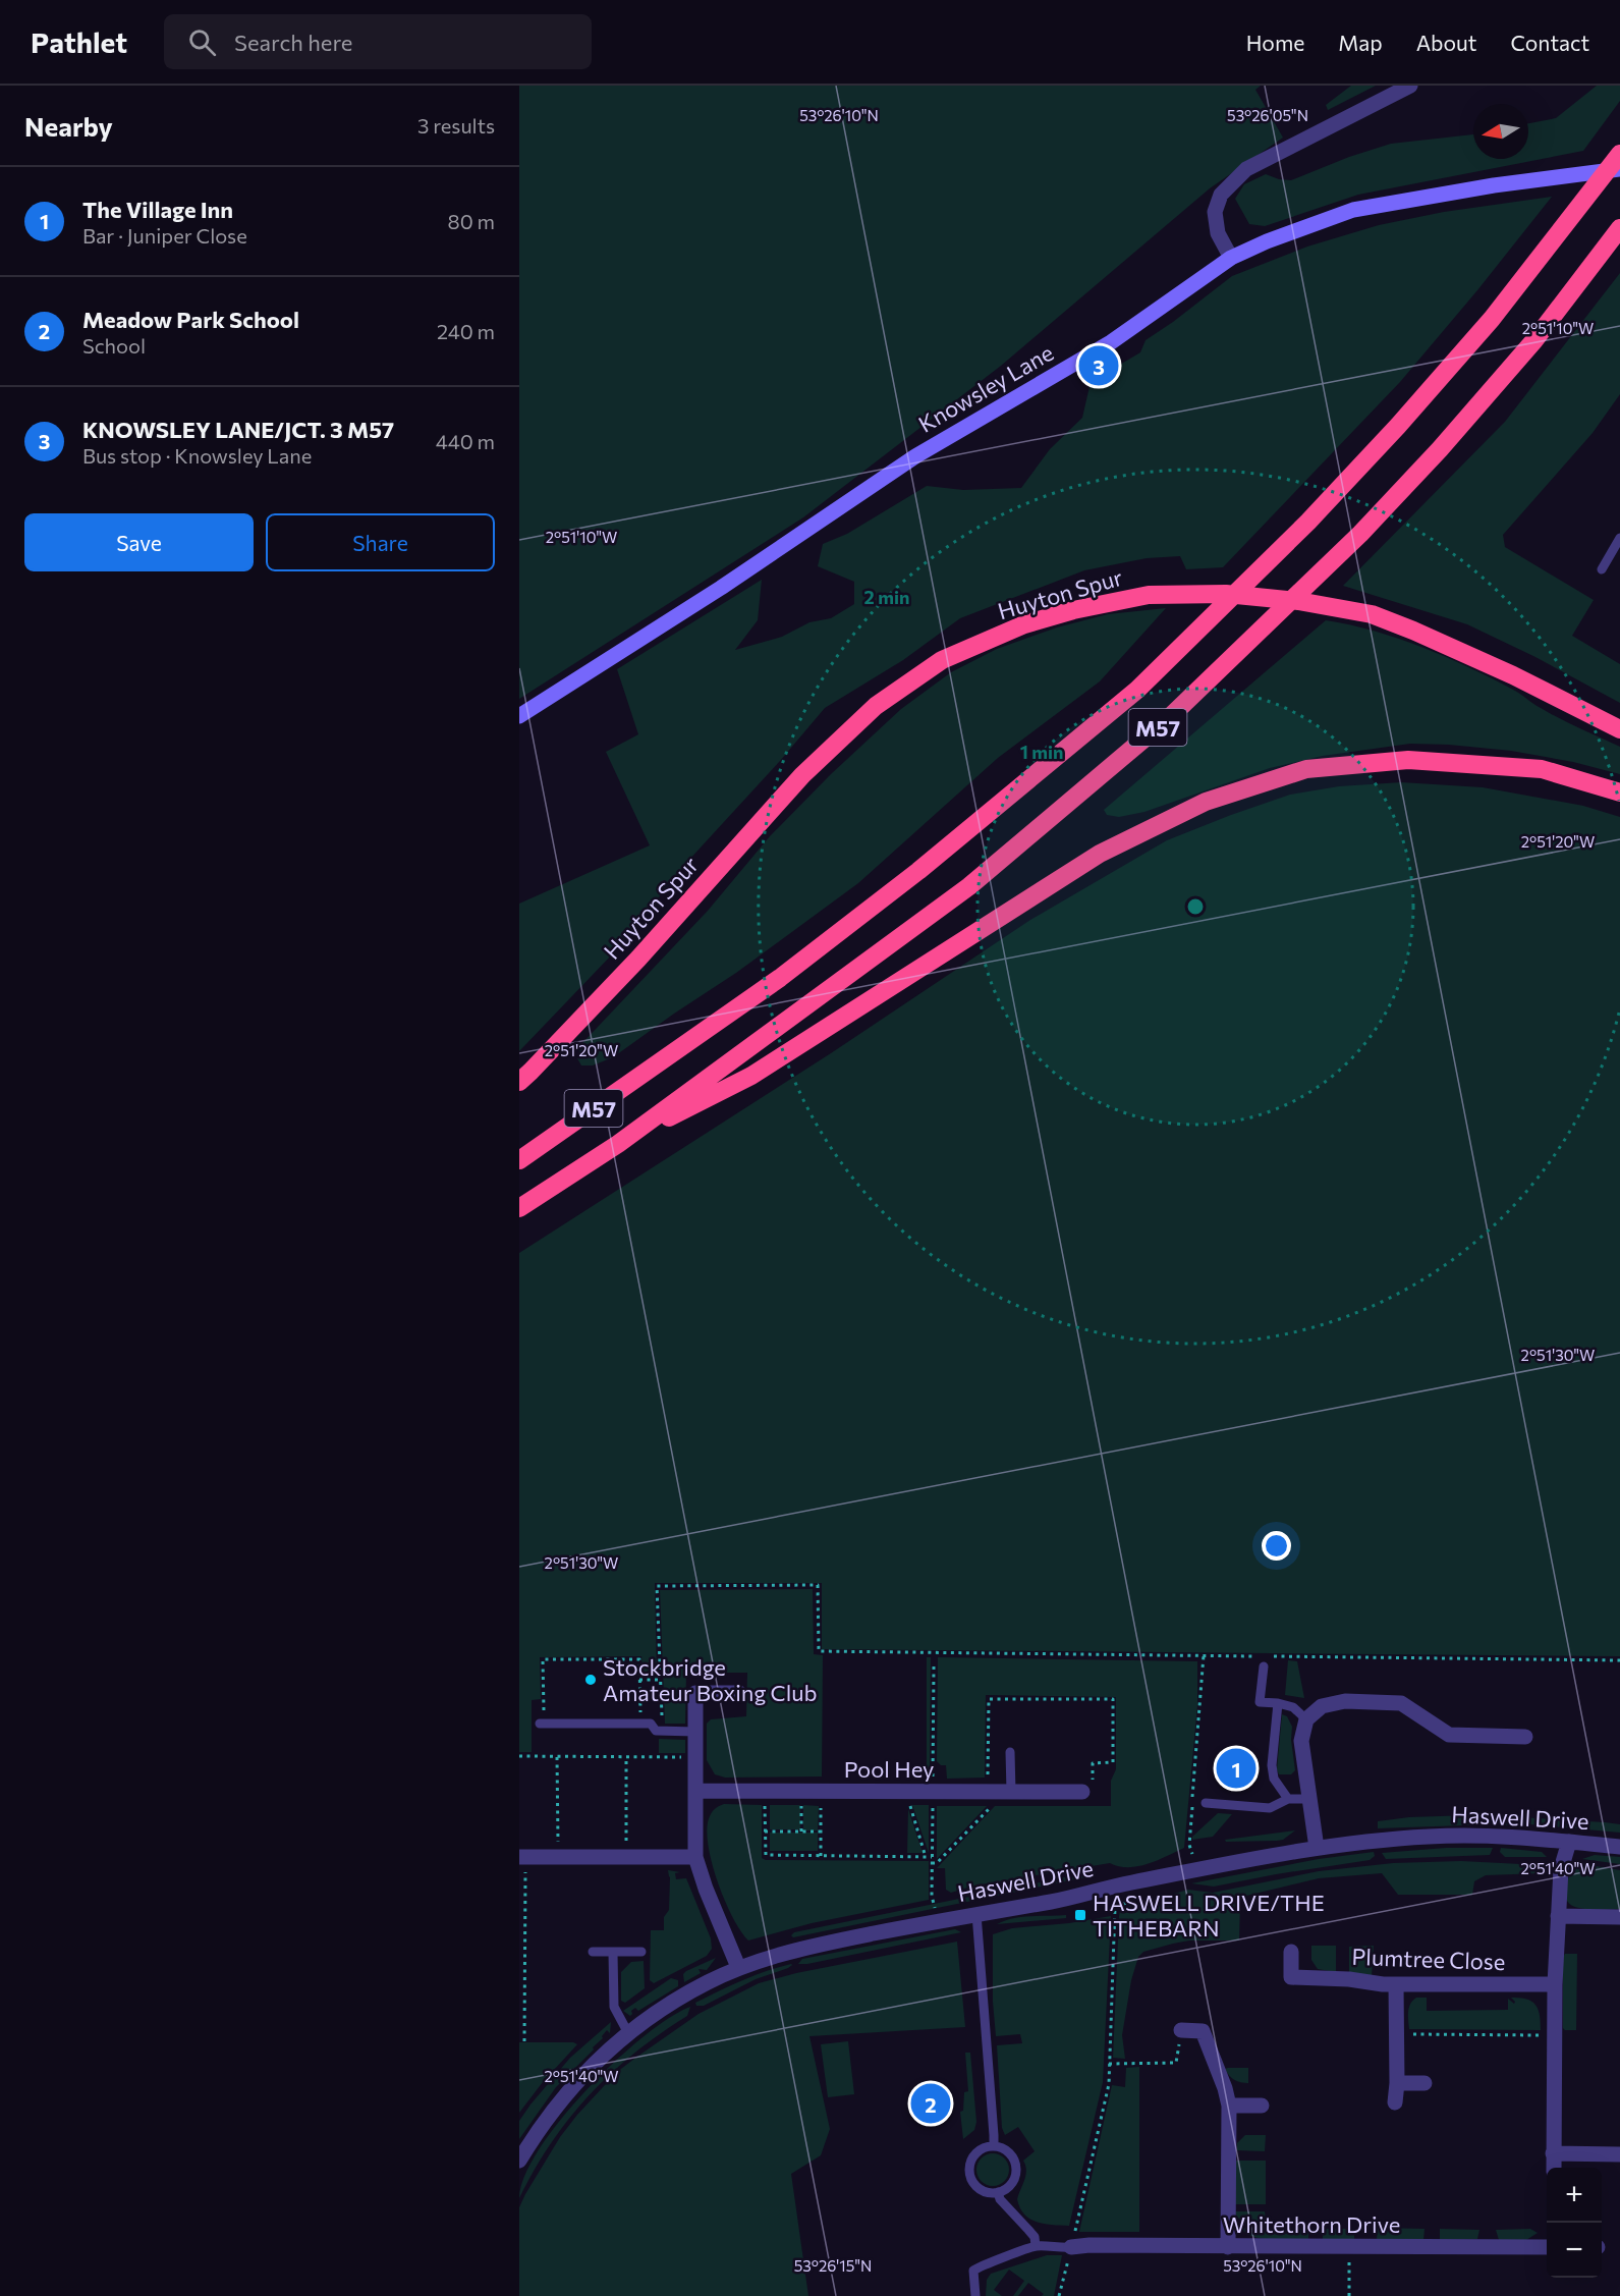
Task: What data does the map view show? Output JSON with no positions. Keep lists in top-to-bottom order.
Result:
{
  "streets": {
    "highway": ["Huyton Spur", "M57"],
    "main road": ["Knowsley Lane"],
    "street": [
      "Pool Hey",
      "Haswell Drive",
      "Plumtree Close",
      "Whitethorn Drive"
    ]
  },
  "places": {
    "other": ["Stockbridge Amateur Boxing Club"],
    "transit": ["HASWELL DRIVE/THE TITHEBARN"]
  },
  "north": "left",
  "page": {
    "header": "Pathlet",
    "search": "Search here",
    "nav": [
      "Home",
      "Map",
      "About",
      "Contact"
    ],
    "heading": ["Nearby", "3 results"],
    "list": [
      {
        "mark": "1",
        "name": "The Village Inn",
        "note": "Bar · Juniper Close",
        "value": "80 m"
      },
      {
        "mark": "2",
        "name": "Meadow Park School",
        "note": "School",
        "value": "240 m"
      },
      {
        "mark": "3",
        "name": "KNOWSLEY LANE/JCT. 3 M57",
        "note": "Bus stop · Knowsley Lane",
        "value": "440 m"
      }
    ],
    "pins": ["3", "1", "2"],
    "buttons": ["Save", "Share"],
    "map_buttons": ["+", "−"]
  },
  "coordinates": [
    "53°26'10\"N",
    "53°26'05\"N",
    "2°51'10\"W",
    "2°51'20\"W",
    "2°51'30\"W",
    "2°51'40\"W",
    "53°26'15\"N"
  ],
  "rings": ["2 min", "1 min"]
}
